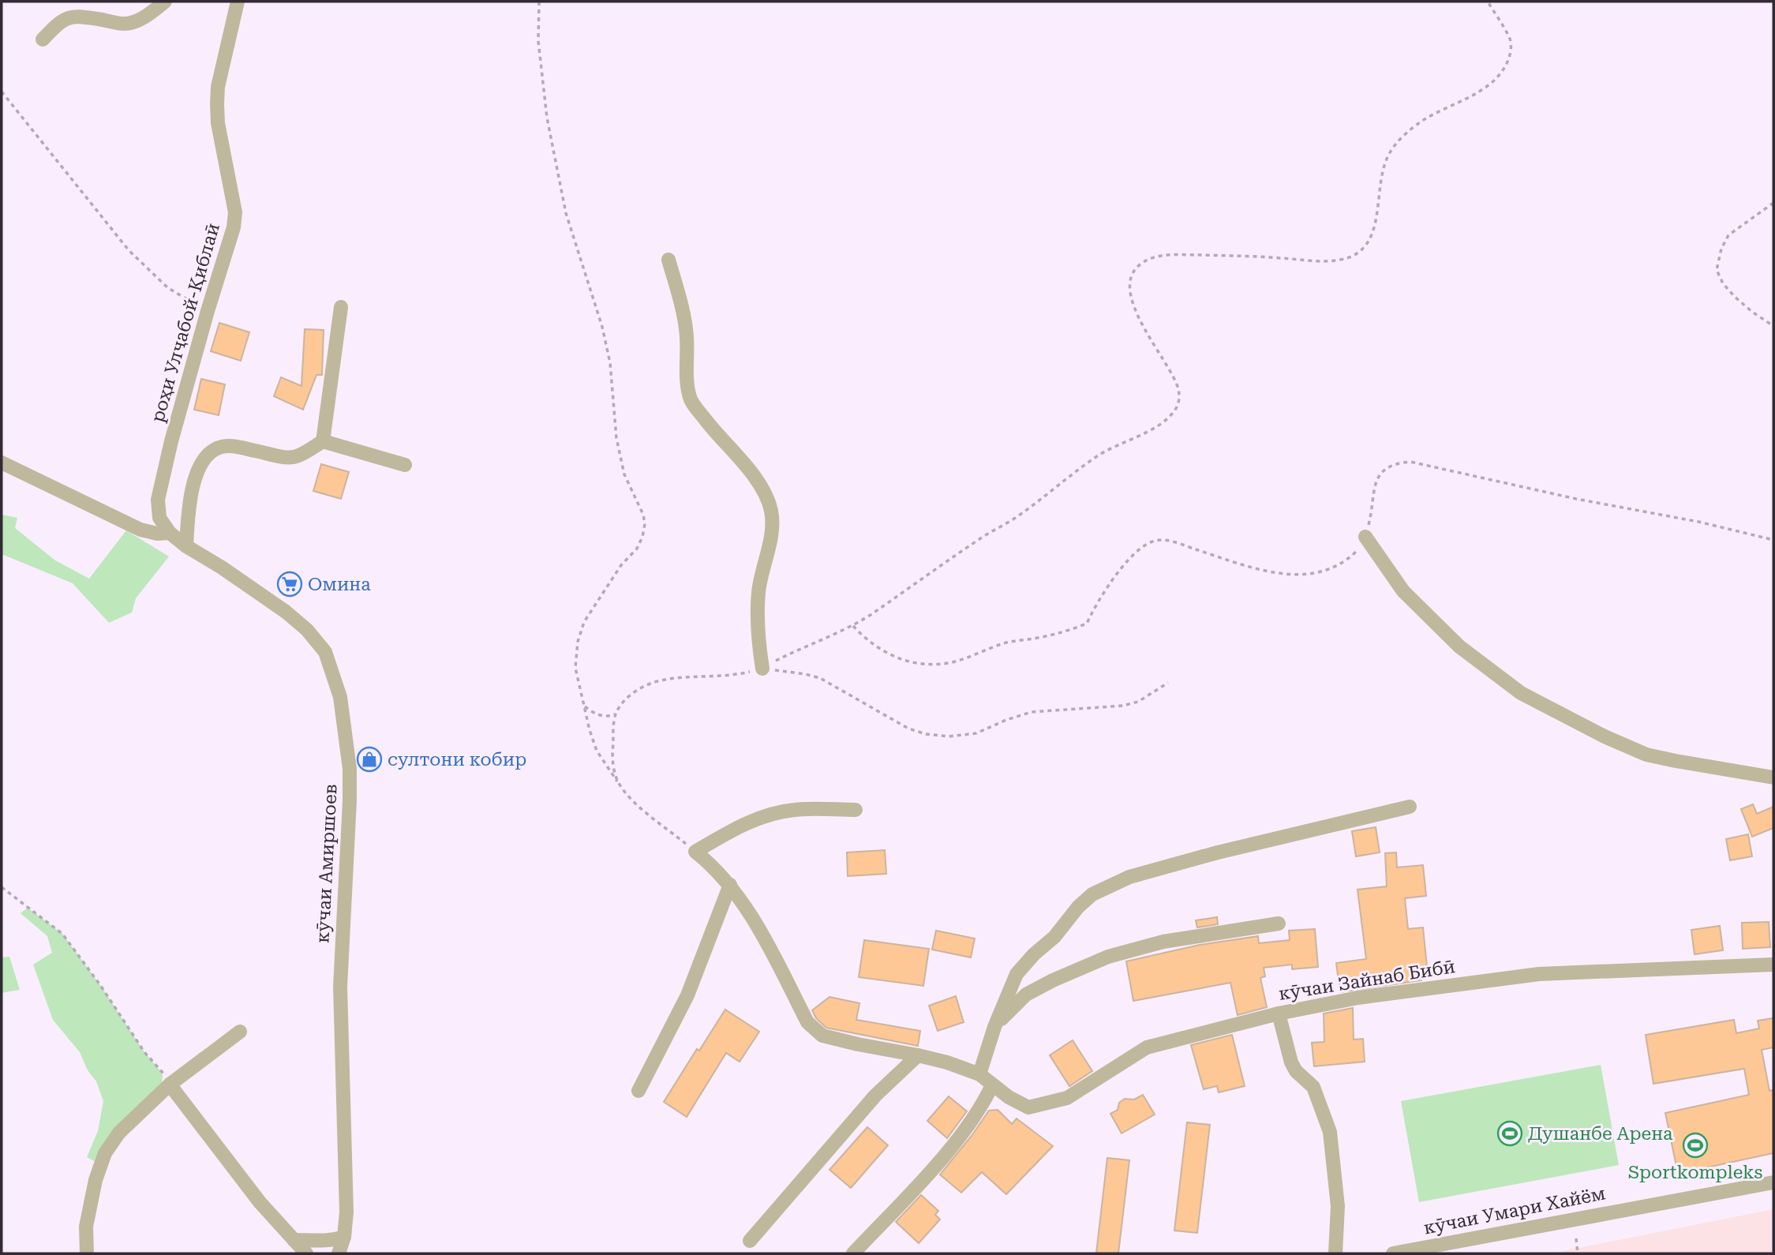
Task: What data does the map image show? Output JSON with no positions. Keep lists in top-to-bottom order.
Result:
{
  "streets": {
    "street": [
      "роҳи Улҷабой-Қиблаӣ",
      "кӯчаи Амиршоев",
      "кӯчаи Зайнаб Бибӣ",
      "кӯчаи Умари Хайём"
    ]
  },
  "crossings": [
    ["роҳи Улҷабой-Қиблаӣ", "кӯчаи Амиршоев"]
  ],
  "places": {
    "supermarket": ["Омина"],
    "shop": ["султони кобир"],
    "sports": ["Душанбе Арена", "Sportkompleks"]
  }
}
